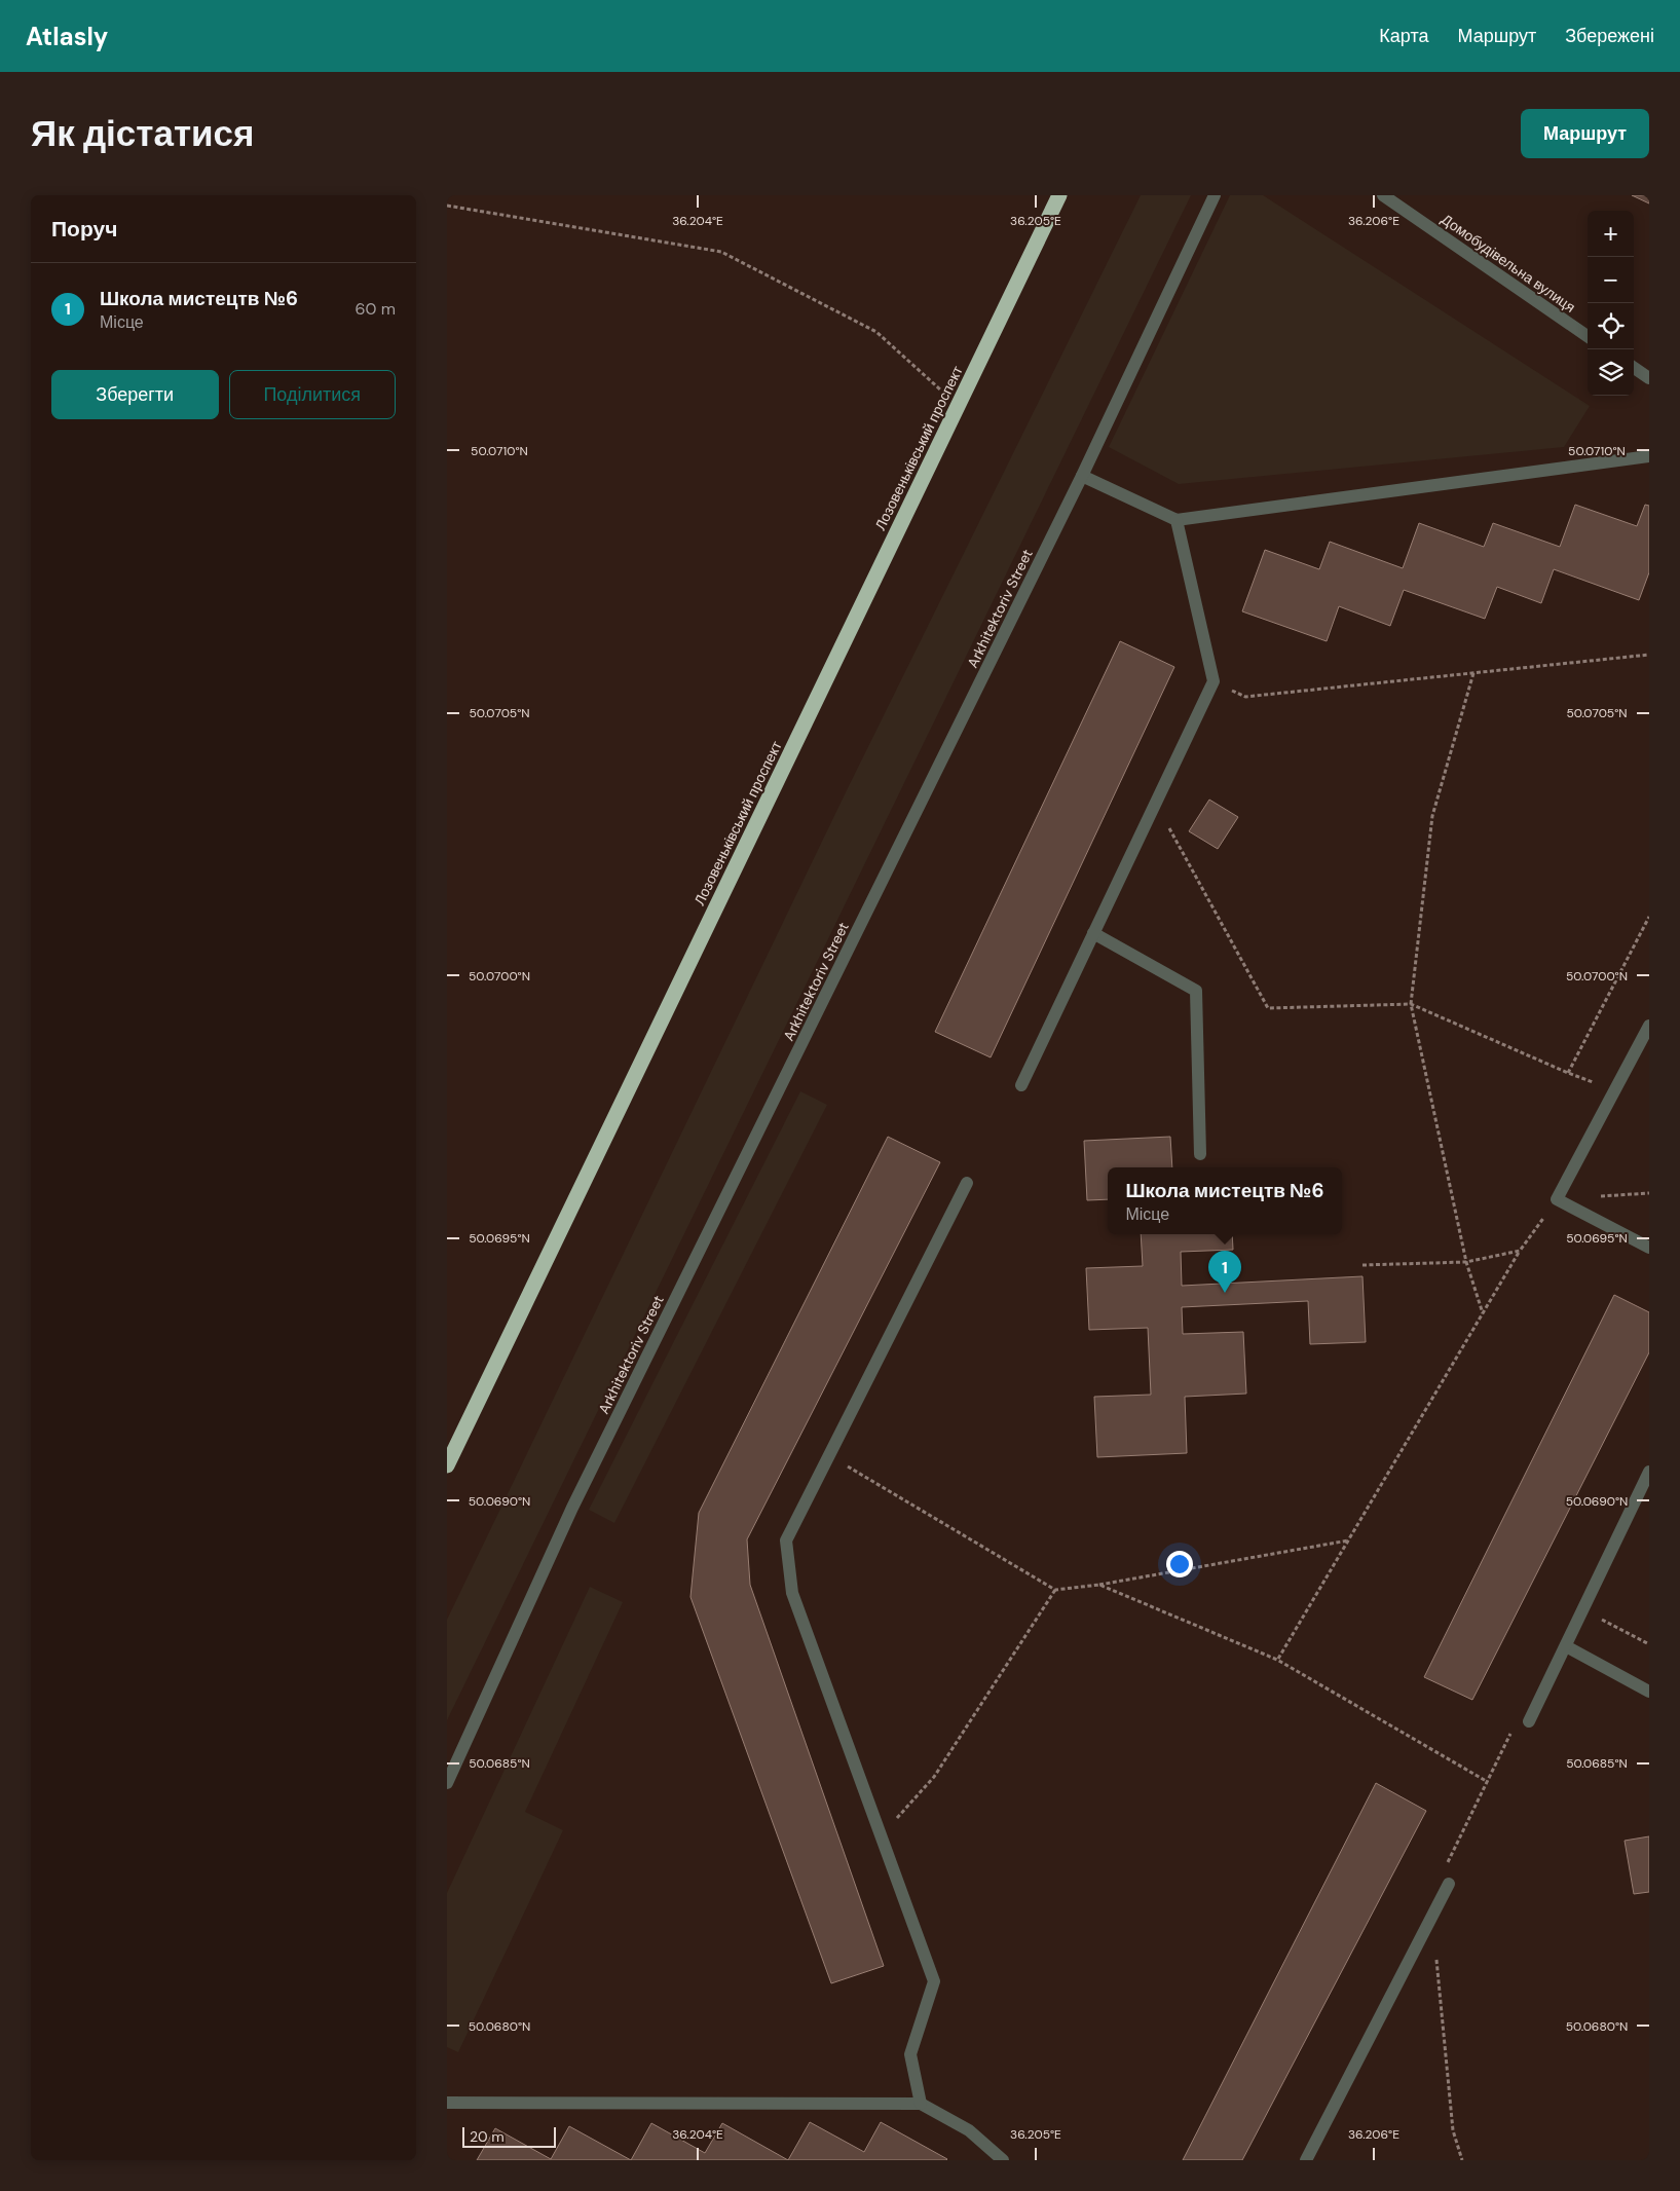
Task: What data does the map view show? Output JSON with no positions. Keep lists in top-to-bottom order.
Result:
{
  "streets": {
    "highway": ["Лозовеньківський проспект"],
    "street": ["Домобудівельна вулиця", "Arkhitektoriv Street"]
  },
  "scale_bar": "20 m",
  "page": {
    "header": "Atlasly",
    "nav": ["Карта", "Маршрут", "Збережені"],
    "buttons": [
      "Маршрут",
      ["Зберегти", "Поділитися"]
    ],
    "title": "Як дістатися",
    "heading": "Поруч",
    "map_buttons": ["+", "−"],
    "list": [
      {
        "mark": "1",
        "name": "Школа мистецтв №6",
        "note": "Місце",
        "value": "60 m"
      }
    ],
    "popup": ["Школа мистецтв №6", "Місце"],
    "pins": "1",
    "scale": "20 m"
  },
  "coordinates": [
    "36.204°E",
    "36.205°E",
    "36.206°E",
    "50.0710°N",
    "50.0705°N",
    "50.0700°N",
    "50.0695°N",
    "50.0690°N",
    "50.0685°N",
    "50.0680°N"
  ]
}
